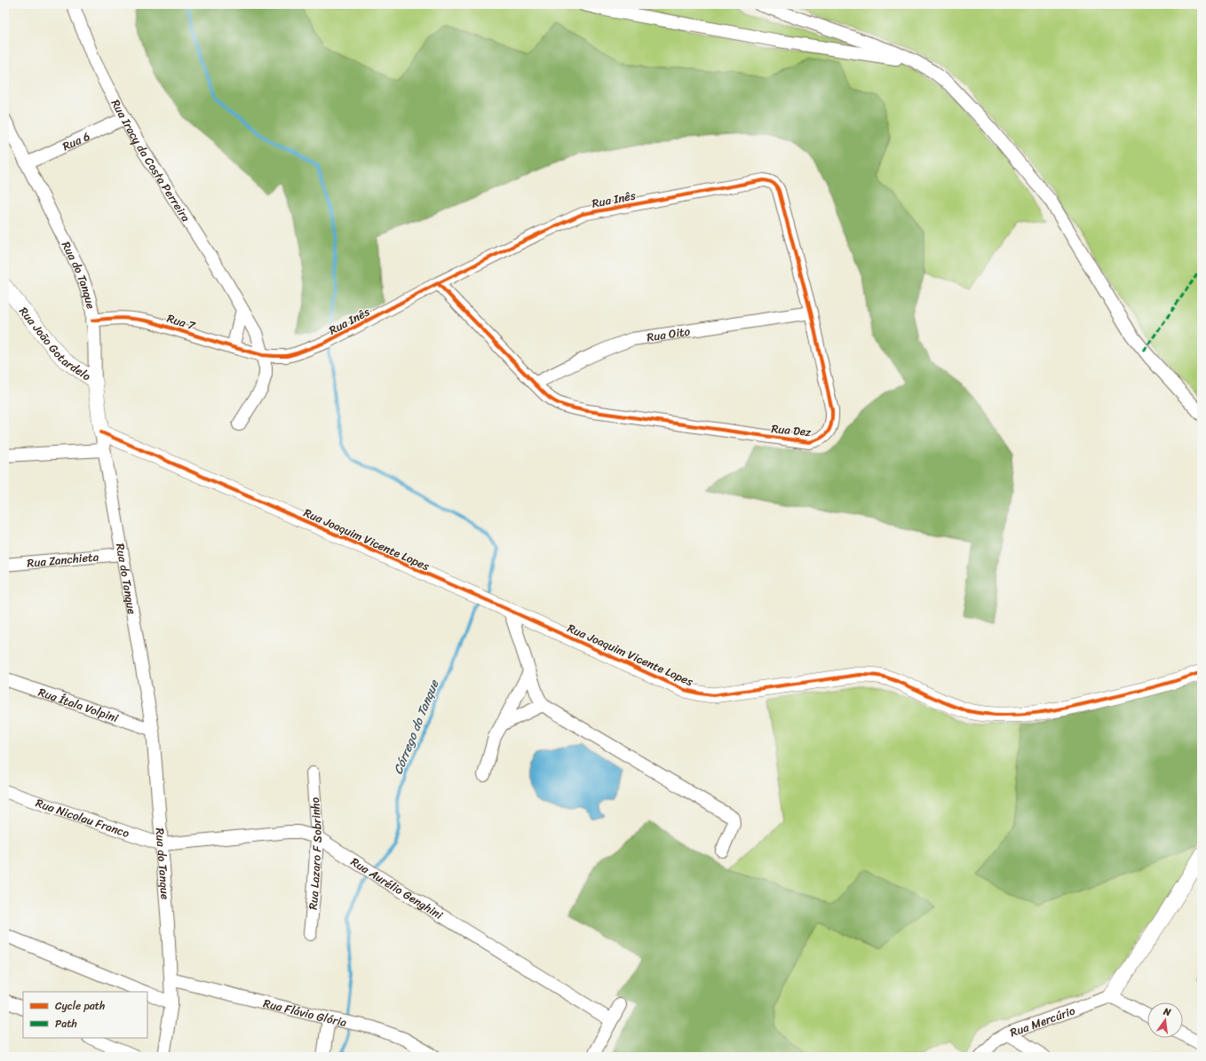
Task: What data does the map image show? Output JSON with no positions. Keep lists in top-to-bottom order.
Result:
{
  "streets": {
    "street": [
      "Rua 6",
      "Rua Iracy da Costa Perreira",
      "Rua Inês",
      "Rua do Tanque",
      "Rua 7",
      "Rua Oito",
      "Rua João Gotardelo",
      "Rua Dez",
      "Rua Joaquim Vicente Lopes",
      "Rua Zanchieta",
      "Rua Ítala Volpini",
      "Rua Nicolau Franco",
      "Rua Lazaro F Sobrinho",
      "Rua Aurélio Genghini",
      "Rua Flávio Glória",
      "Rua Mercúrio"
    ]
  },
  "crossings": [
    ["Rua 6", "Rua Iracy da Costa Perreira"],
    ["Rua 6", "Rua do Tanque"],
    ["Rua Iracy da Costa Perreira", "Rua Inês"],
    ["Rua Iracy da Costa Perreira", "Rua 7"],
    ["Rua Inês", "Rua 7"],
    ["Rua Inês", "Rua Dez"],
    ["Rua do Tanque", "Rua 7"],
    ["Rua do Tanque", "Rua João Gotardelo"],
    ["Rua do Tanque", "Rua Joaquim Vicente Lopes"],
    ["Rua do Tanque", "Rua Zanchieta"],
    ["Rua do Tanque", "Rua Ítala Volpini"],
    ["Rua do Tanque", "Rua Nicolau Franco"],
    ["Rua do Tanque", "Rua Aurélio Genghini"],
    ["Rua do Tanque", "Rua Flávio Glória"],
    ["Rua Oito", "Rua Dez"],
    ["Rua Nicolau Franco", "Rua Aurélio Genghini"],
    ["Rua Lazaro F Sobrinho", "Rua Aurélio Genghini"]
  ],
  "water": ["Córrego do Tanque"],
  "legend": ["Cycle path", "Path"],
  "north": "top"
}
